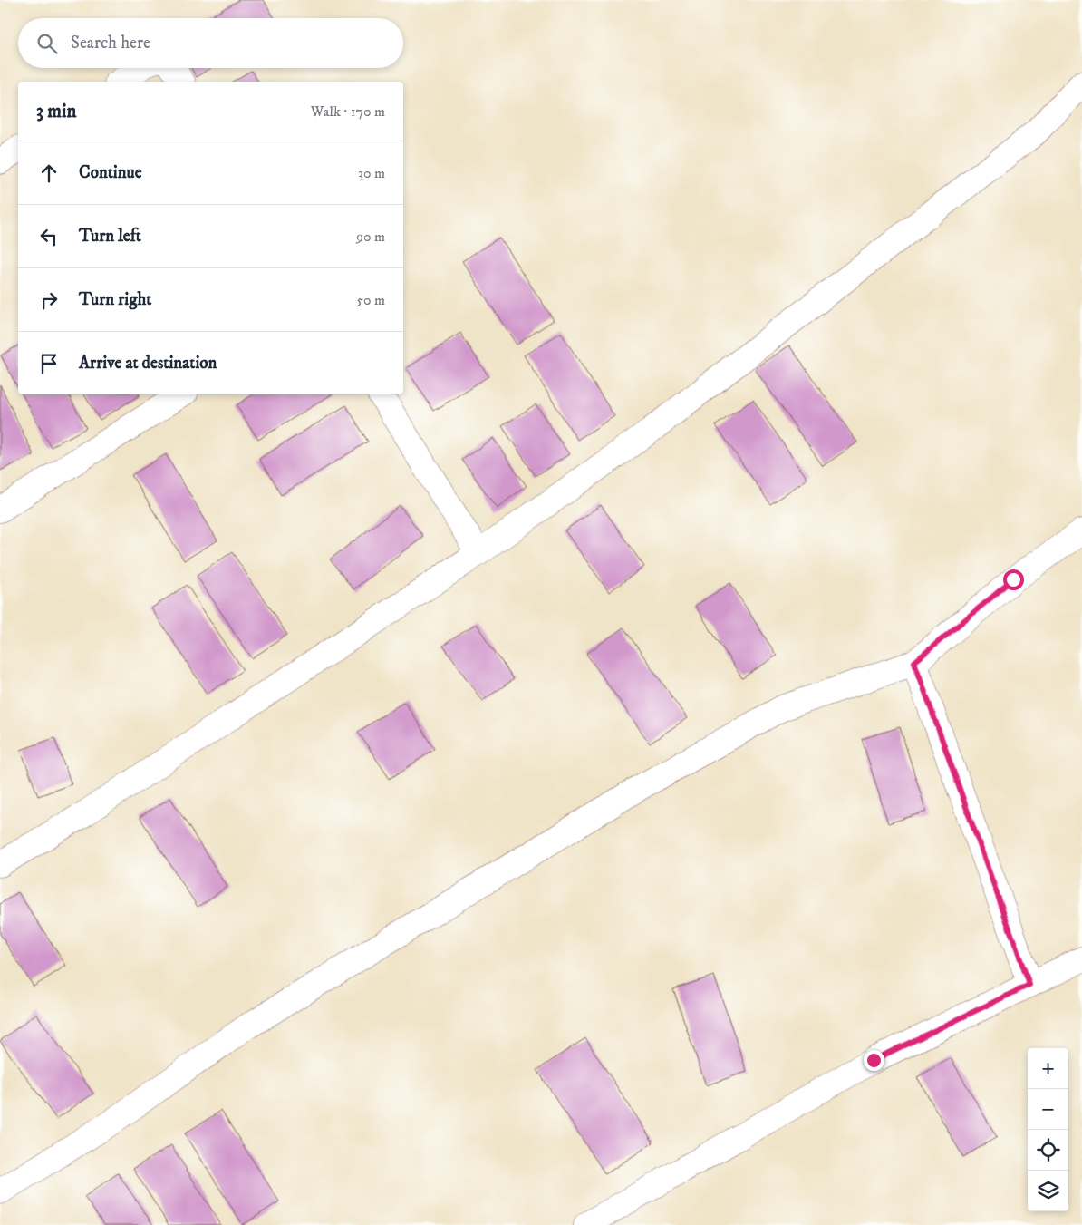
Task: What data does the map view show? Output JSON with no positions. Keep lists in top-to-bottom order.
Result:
{
  "page": {
    "search": "Search here",
    "heading": ["3 min", "Walk · 170 m"],
    "list": [
      ["Continue", "30 m"],
      ["Turn left", "90 m"],
      ["Turn right", "50 m"],
      "Arrive at destination"
    ],
    "map_buttons": ["+", "−"]
  }
}
